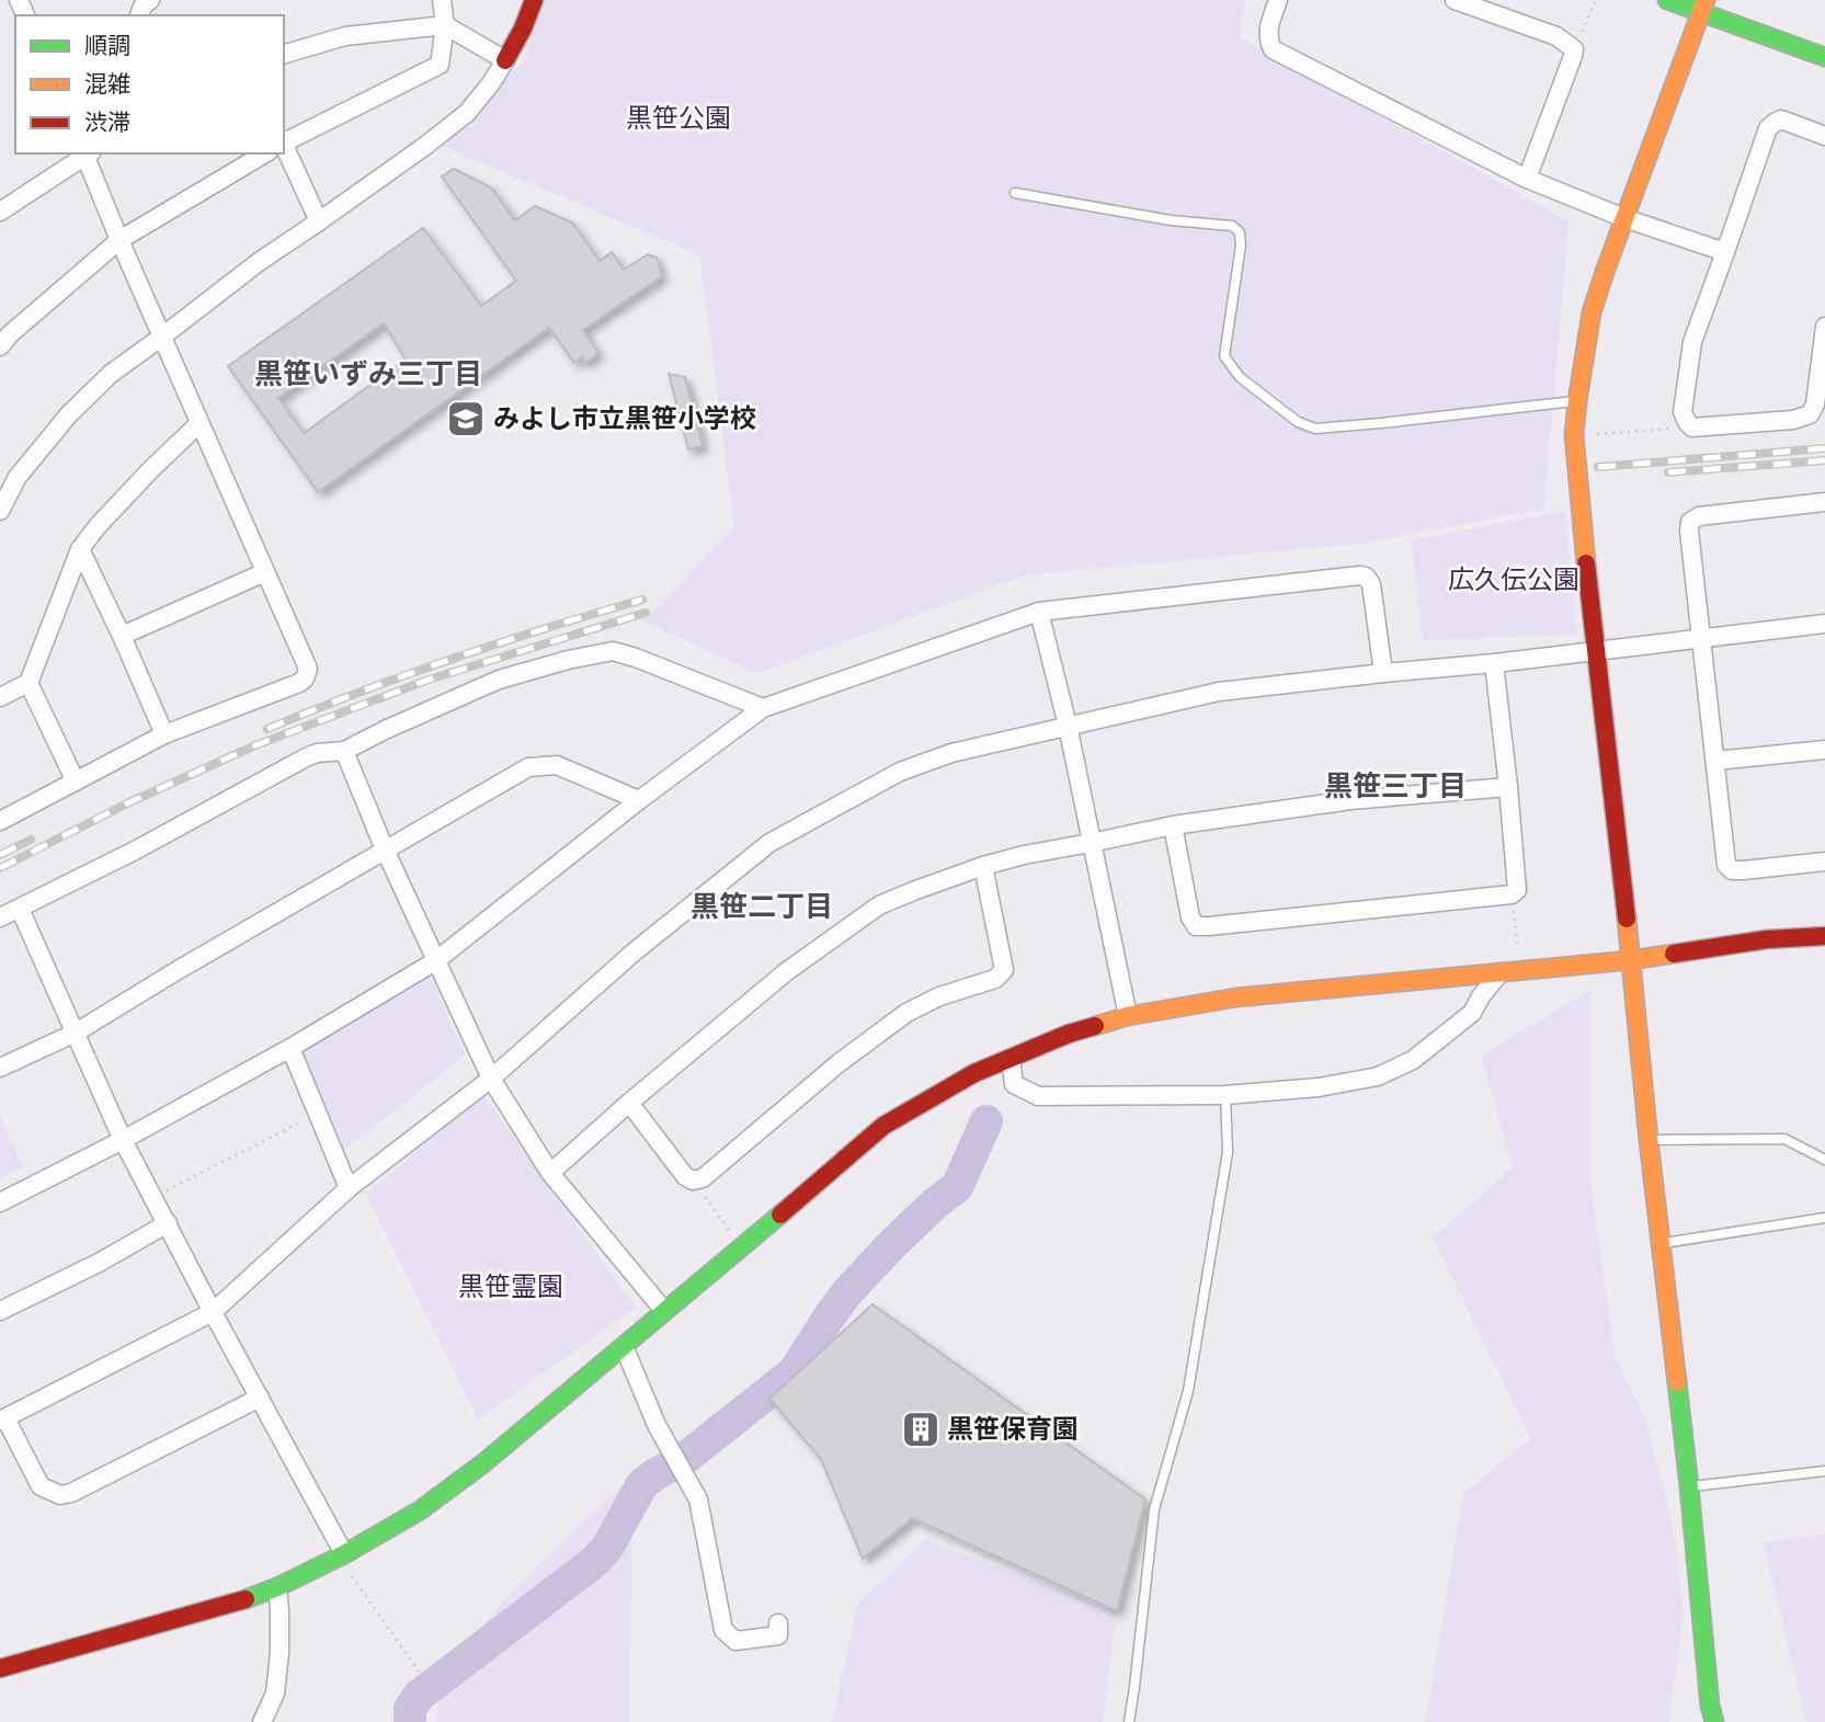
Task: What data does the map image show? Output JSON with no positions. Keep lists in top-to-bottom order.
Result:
{
  "districts": ["黒笹いずみ三丁目", "黒笹三丁目", "黒笹二丁目"],
  "parks": ["黒笹公園", "広久伝公園", "黒笹霊園"],
  "places": {
    "school or university": ["みよし市立黒笹小学校"],
    "building": ["黒笹保育園"]
  },
  "legend": ["順調", "混雑", "渋滞"]
}
